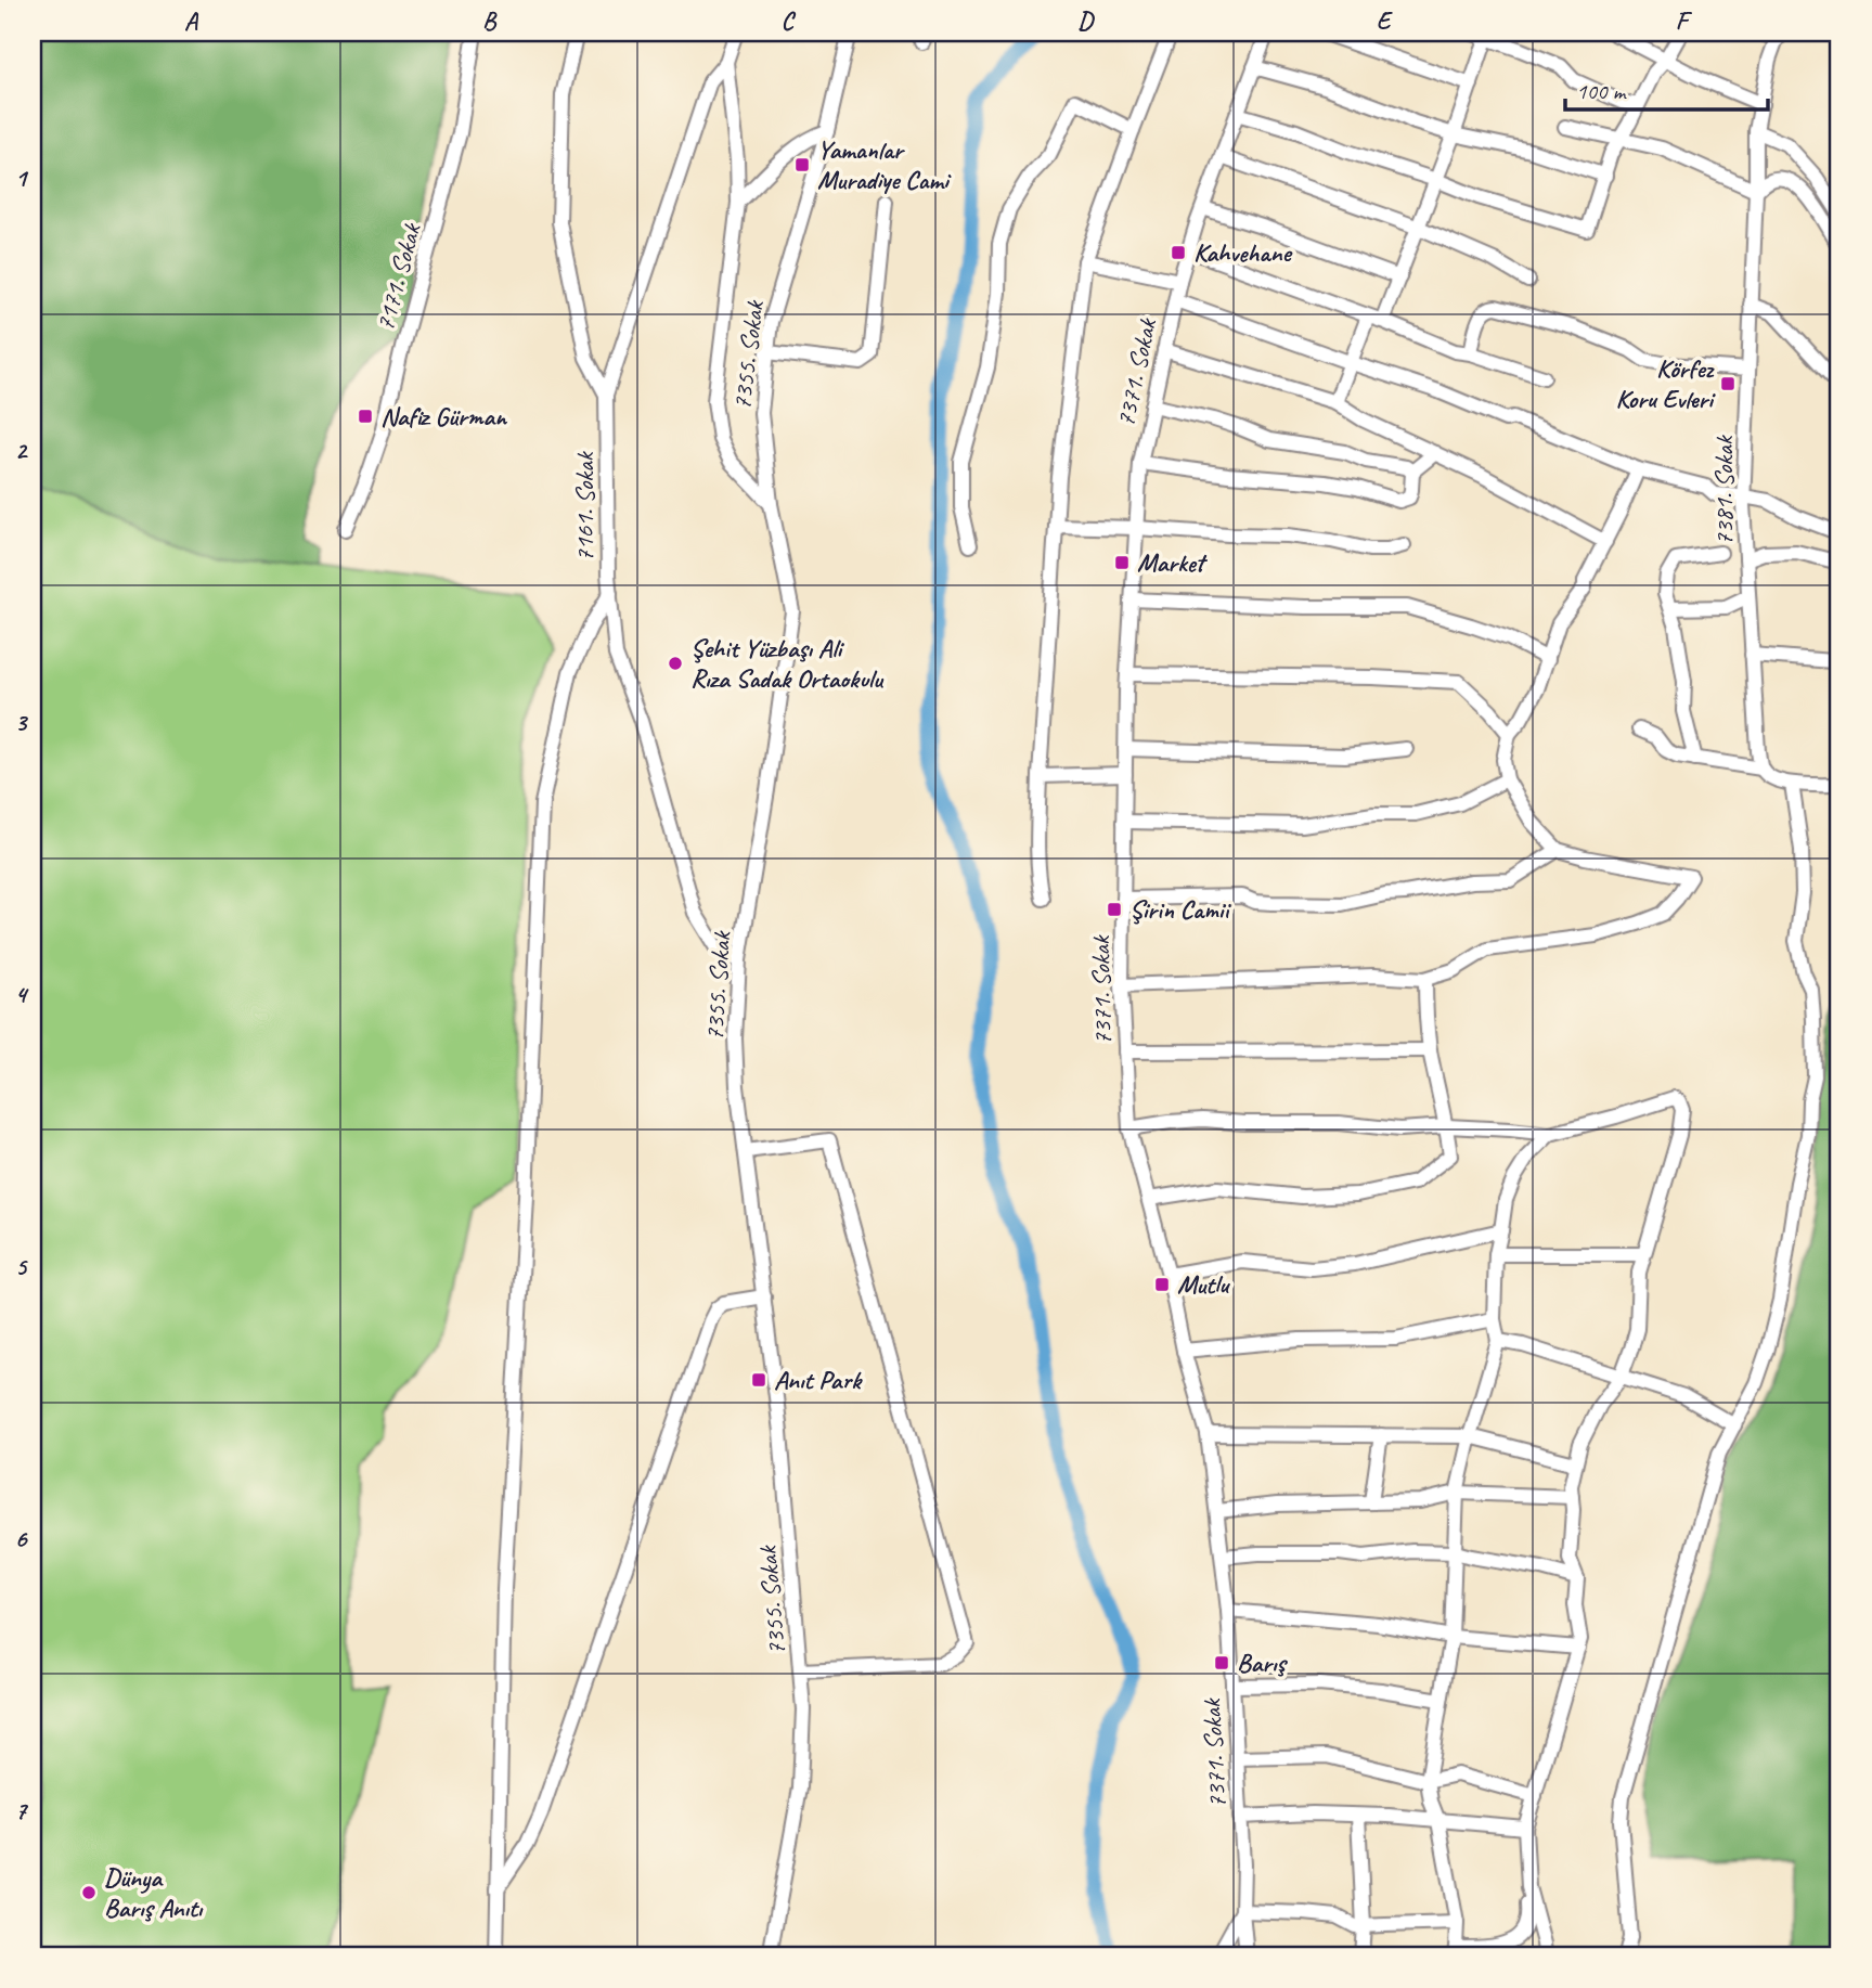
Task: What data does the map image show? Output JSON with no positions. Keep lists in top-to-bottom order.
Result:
{
  "streets": {
    "street": [
      "7171. Sokak",
      "7355. Sokak",
      "7371. Sokak",
      "7381. Sokak",
      "7161. Sokak"
    ]
  },
  "crossings": [
    ["7355. Sokak", "7161. Sokak"]
  ],
  "places": {
    "transit": [
      "Yamanlar Muradiye Cami",
      "Kahvehane",
      "Körfez Koru Evleri",
      "Nafiz Gürman",
      "Market",
      "Şirin Camii",
      "Mutlu",
      "Anıt Park",
      "Barış"
    ],
    "other": ["Şehit Yüzbaşı Ali Rıza Sadak Ortaokulu", "Dünya Barış Anıtı"]
  },
  "scale_bar": "100 m",
  "grid": {
    "columns": [
      "A",
      "B",
      "C",
      "D",
      "E",
      "F"
    ],
    "rows": [
      "1",
      "2",
      "3",
      "4",
      "5",
      "6",
      "7"
    ]
  }
}
